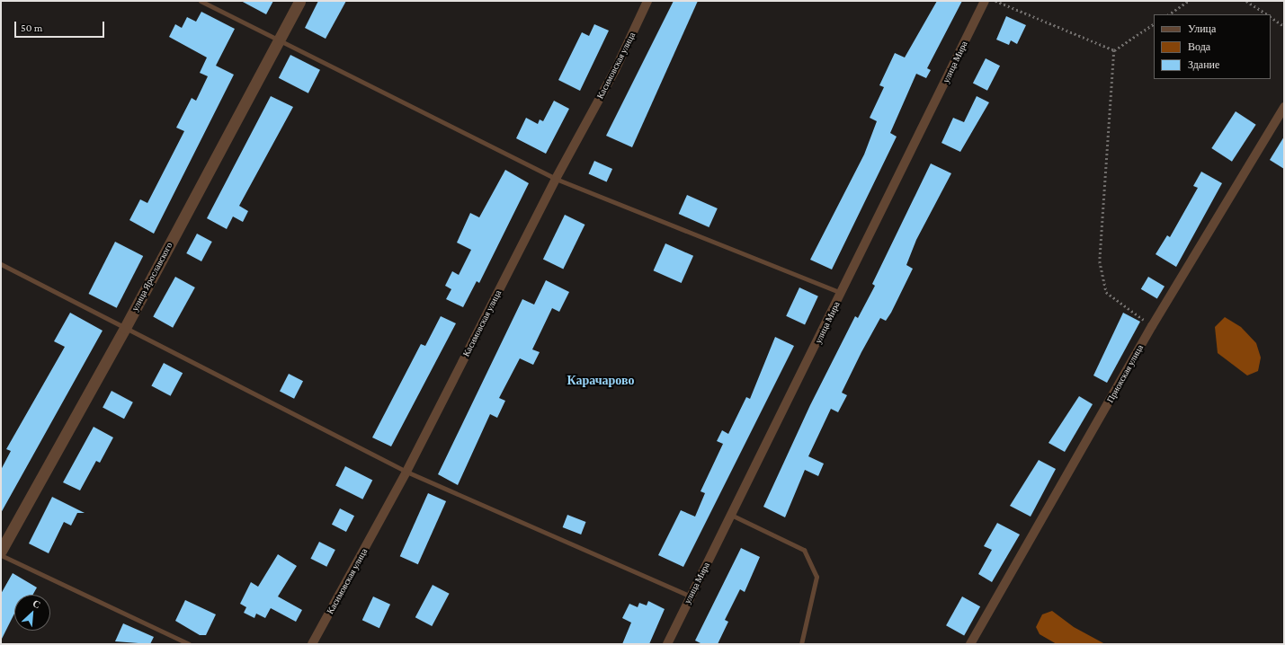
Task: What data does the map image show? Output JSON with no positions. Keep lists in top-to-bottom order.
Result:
{
  "streets": {
    "street": [
      "улица Мира",
      "Касимовская улица",
      "улица Ярославского",
      "Приокская улица"
    ]
  },
  "districts": ["Карачарово"],
  "legend": ["Улица", "Вода", "Здание"],
  "scale_bar": "50 m",
  "north": "top right"
}
